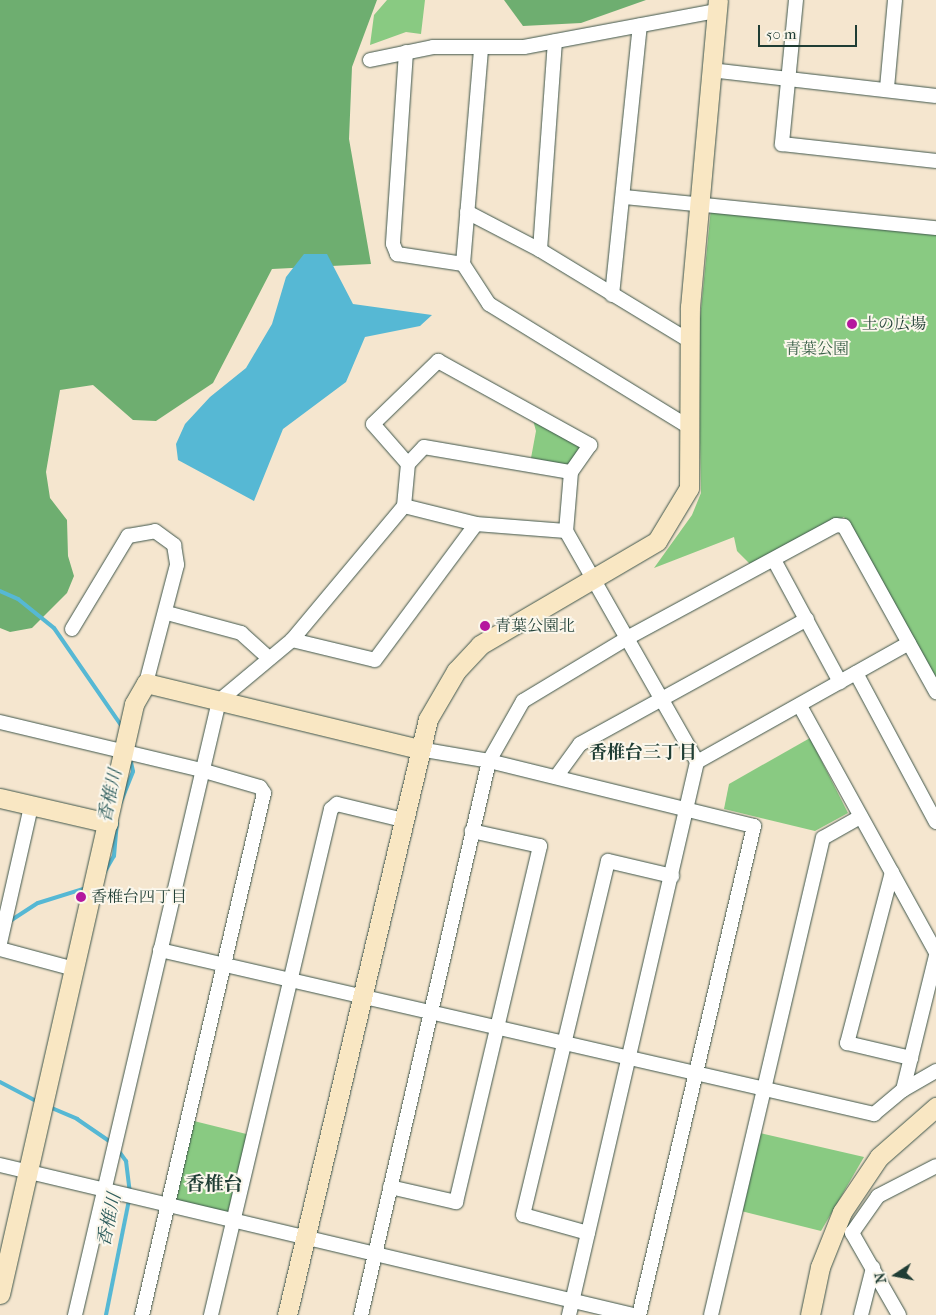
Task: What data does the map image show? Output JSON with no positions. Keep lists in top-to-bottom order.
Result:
{
  "districts": ["香椎台三丁目", "香椎台"],
  "water": ["香椎川"],
  "parks": ["青葉公園"],
  "places": ["土の広場", "青葉公園北", "香椎台四丁目"],
  "scale_bar": "50 m",
  "north": "left"
}
